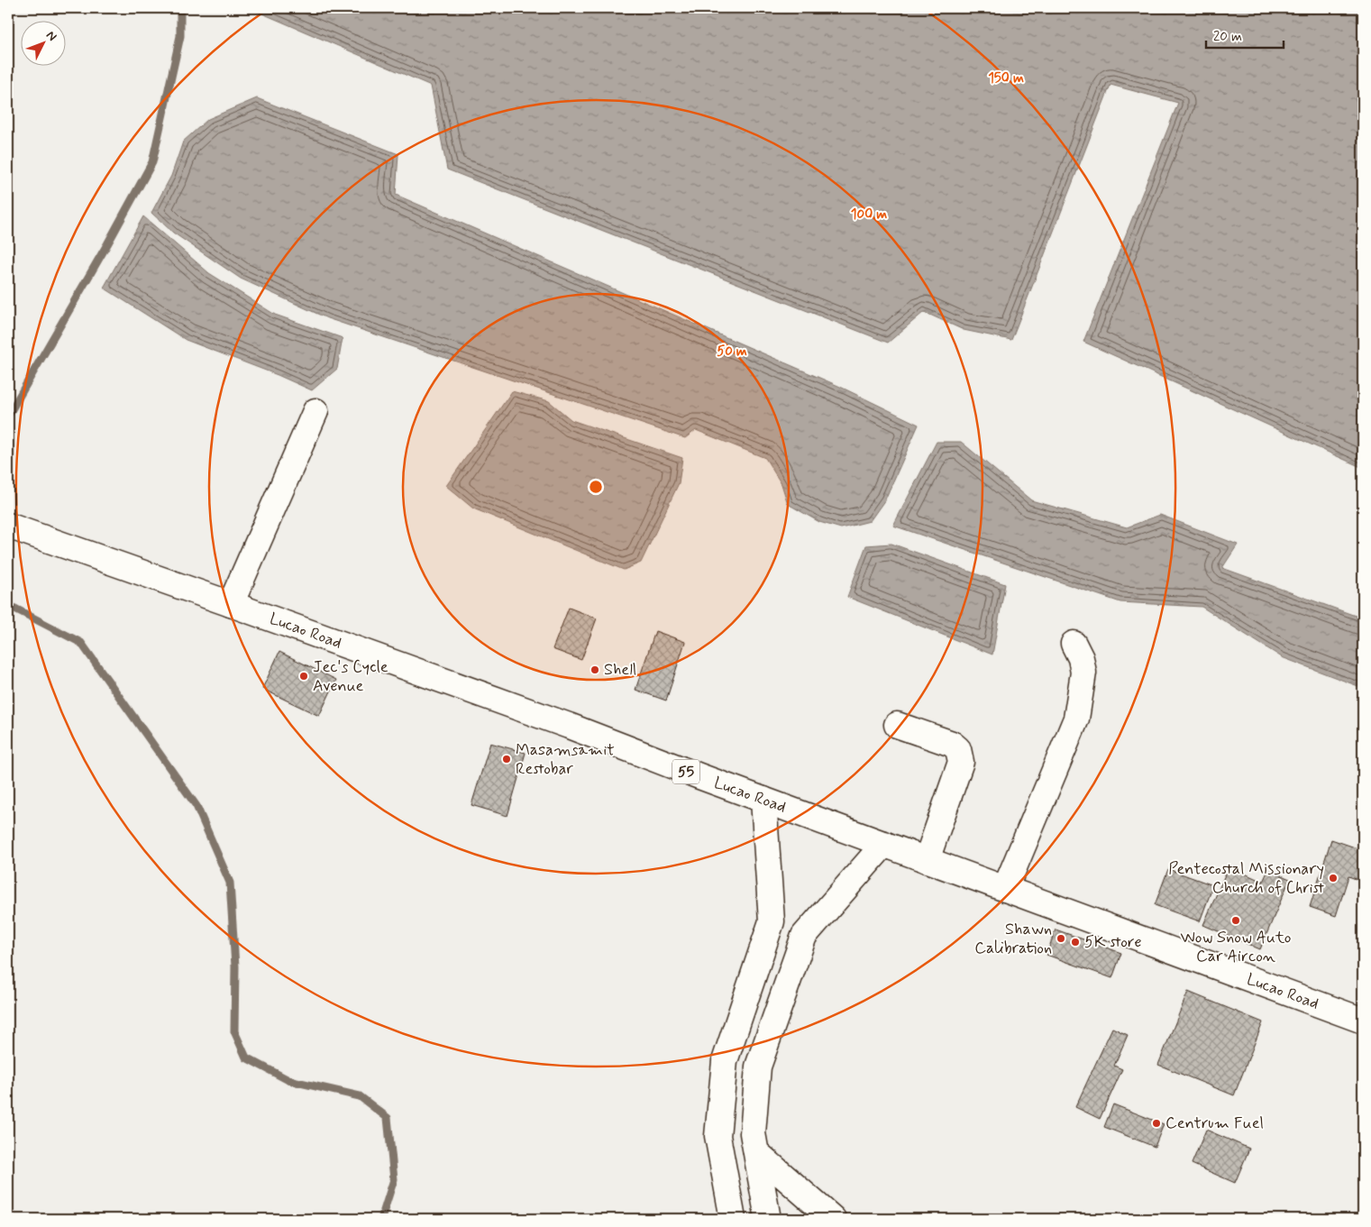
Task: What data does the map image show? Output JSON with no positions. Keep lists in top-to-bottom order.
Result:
{
  "streets": {
    "main road": ["Lucao Road", "55"]
  },
  "places": [
    "Shell",
    "Jec's Cycle Avenue",
    "Masamsamit Restobar",
    "Pentecostal Missionary Church of Christ",
    "Wow Snow Auto Car Aircon",
    "Shawn Calibration",
    "5K store",
    "Centrum Fuel"
  ],
  "scale_bar": "20 m",
  "north": "top right",
  "rings": ["150 m", "100 m", "50 m"]
}
